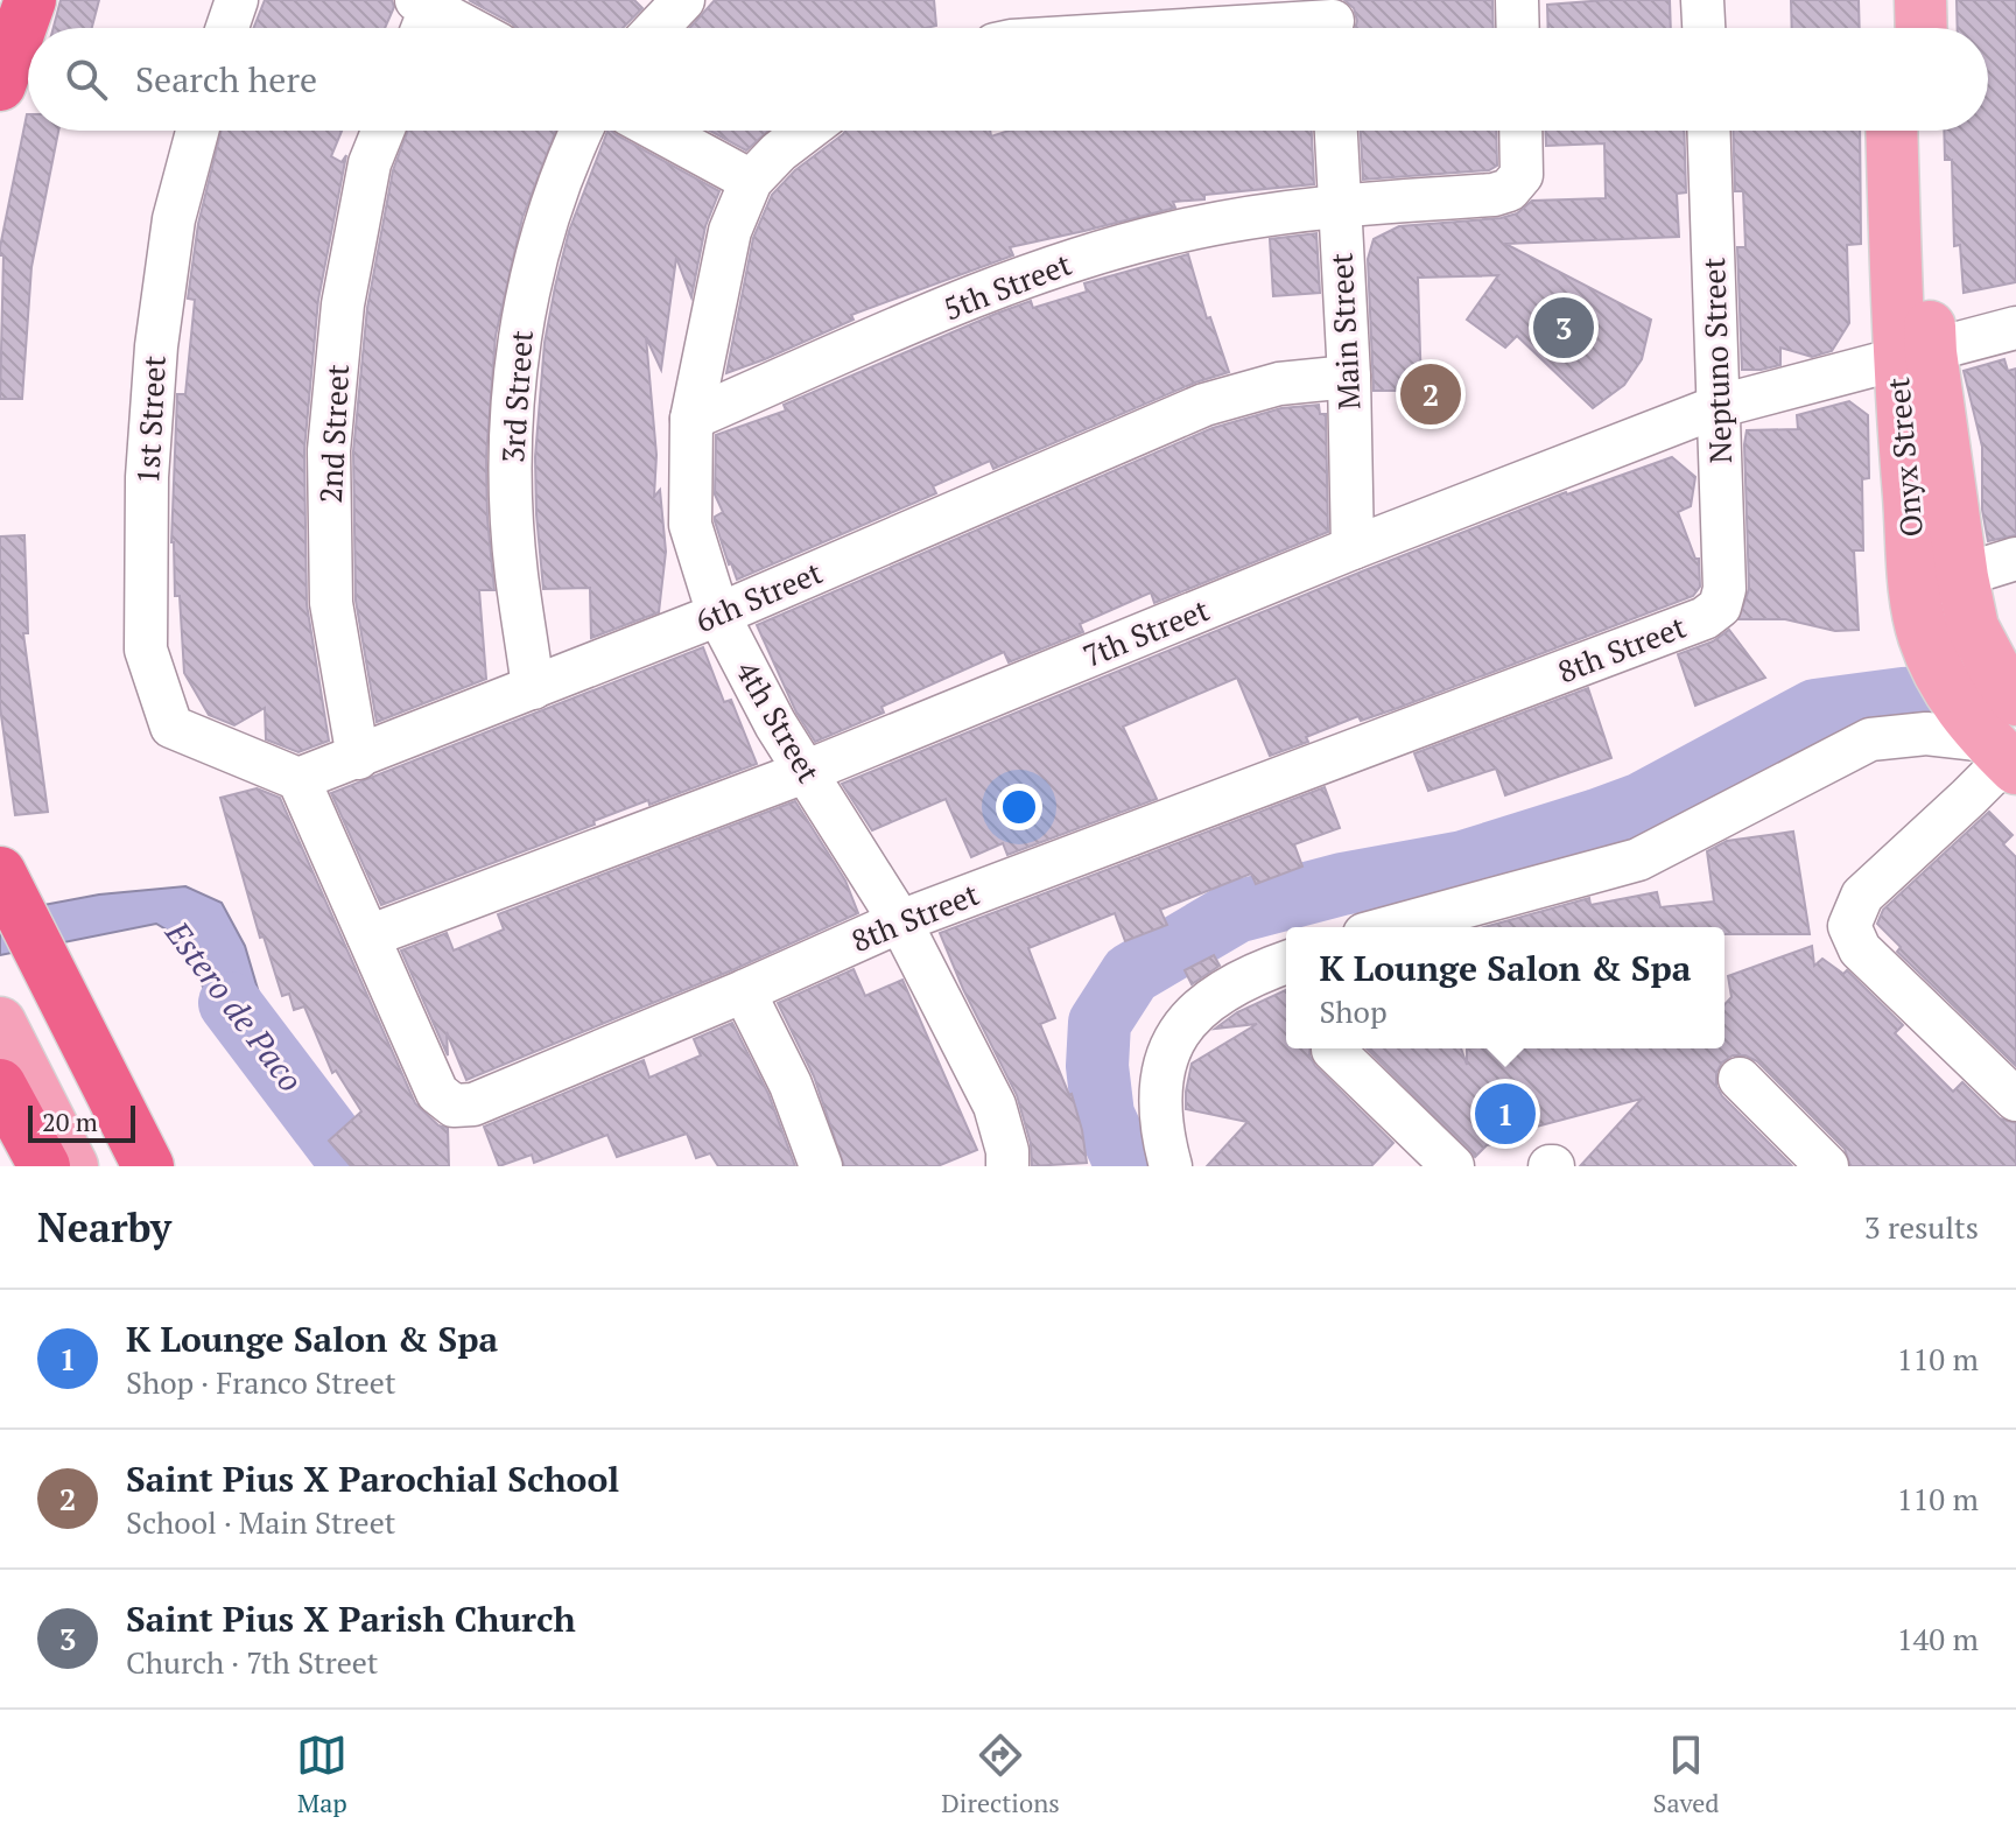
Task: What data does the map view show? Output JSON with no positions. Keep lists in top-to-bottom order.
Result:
{
  "streets": {
    "main road": ["Onyx Street"],
    "street": [
      "5th Street",
      "Main Street",
      "Neptuno Street",
      "3rd Street",
      "1st Street",
      "2nd Street",
      "6th Street",
      "7th Street",
      "8th Street",
      "4th Street"
    ]
  },
  "crossings": [
    ["5th Street", "Main Street"],
    ["5th Street", "4th Street"],
    ["Main Street", "6th Street"],
    ["Main Street", "7th Street"],
    ["Neptuno Street", "7th Street"],
    ["Neptuno Street", "8th Street"],
    ["3rd Street", "6th Street"],
    ["1st Street", "6th Street"],
    ["1st Street", "8th Street"],
    ["2nd Street", "6th Street"],
    ["Onyx Street", "7th Street"],
    ["6th Street", "8th Street"],
    ["6th Street", "4th Street"],
    ["7th Street", "8th Street"],
    ["7th Street", "4th Street"],
    ["8th Street", "4th Street"]
  ],
  "water": ["Estero de Paco"],
  "scale_bar": "20 m",
  "page": {
    "search": "Search here",
    "pins": ["3", "2", "1"],
    "popup": ["K Lounge Salon & Spa", "Shop"],
    "scale": "20 m",
    "heading": ["Nearby", "3 results"],
    "list": [
      {
        "mark": "1",
        "name": "K Lounge Salon & Spa",
        "note": "Shop · Franco Street",
        "value": "110 m"
      },
      {
        "mark": "2",
        "name": "Saint Pius X Parochial School",
        "note": "School · Main Street",
        "value": "110 m"
      },
      {
        "mark": "3",
        "name": "Saint Pius X Parish Church",
        "note": "Church · 7th Street",
        "value": "140 m"
      }
    ],
    "nav": ["Map", "Directions", "Saved"]
  }
}
